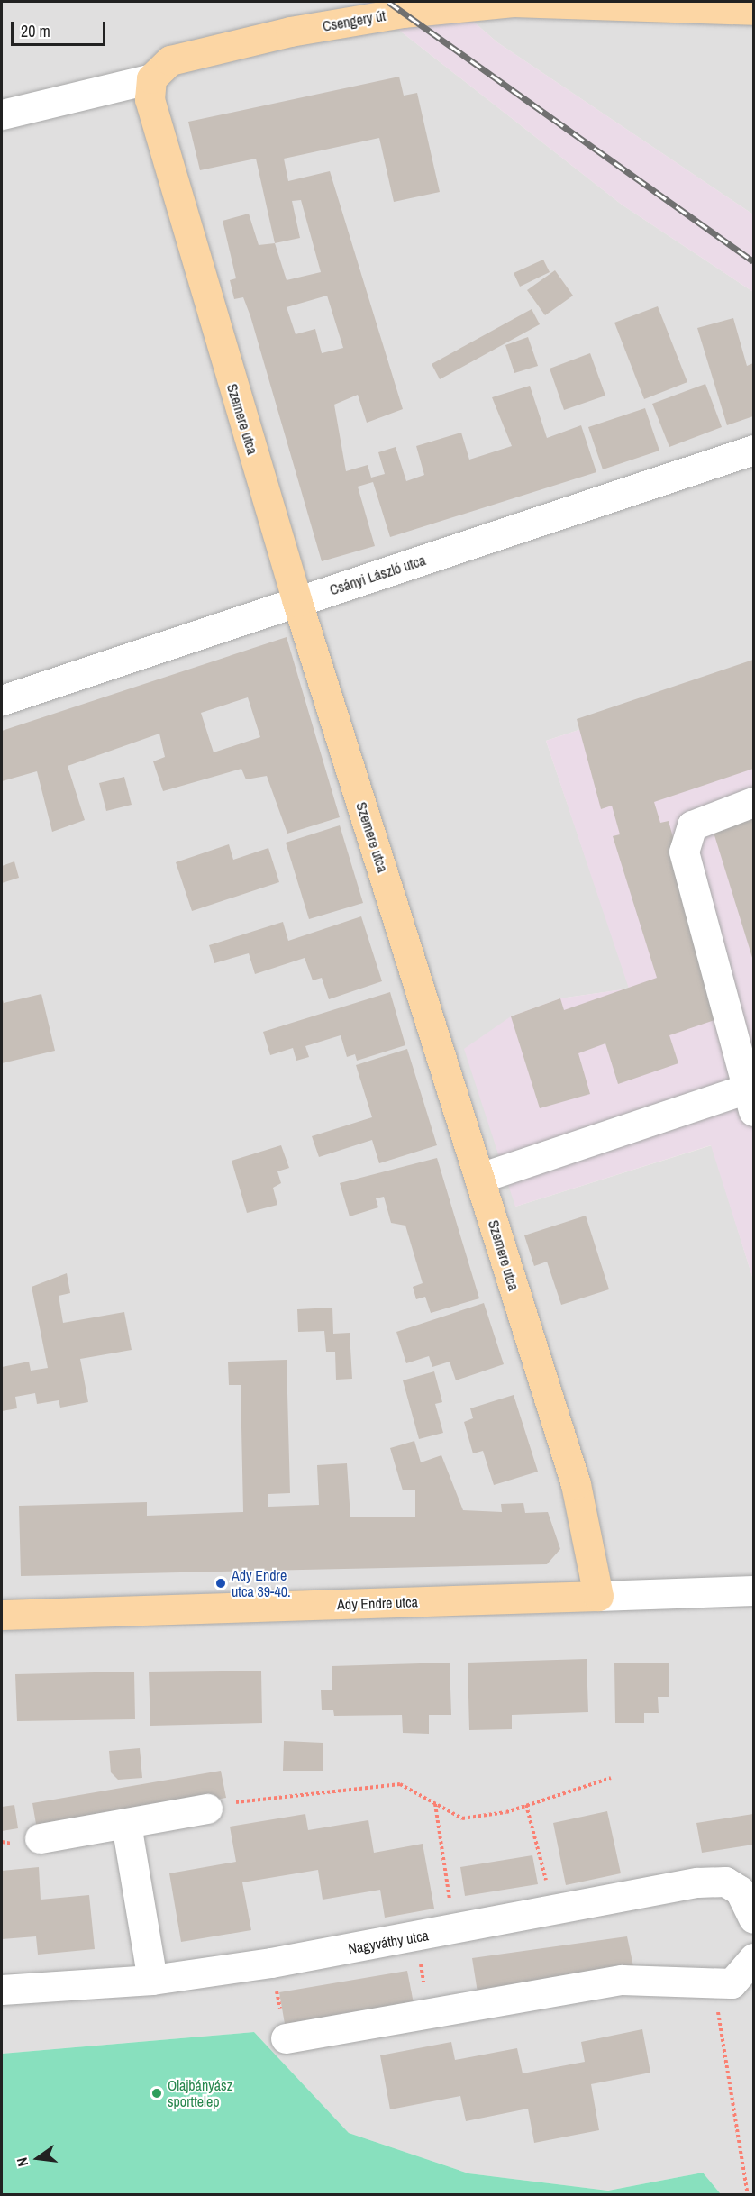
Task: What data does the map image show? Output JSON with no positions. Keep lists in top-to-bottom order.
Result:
{
  "streets": {
    "main road": ["Csengery út", "Szemere utca", "Ady Endre utca"],
    "street": ["Csányi László utca", "Nagyváthy utca"]
  },
  "crossings": [
    ["Csengery út", "Szemere utca"],
    ["Szemere utca", "Csányi László utca"],
    ["Szemere utca", "Ady Endre utca"]
  ],
  "places": ["Ady Endre utca 39-40.", "Olajbányász sporttelep"],
  "scale_bar": "20 m",
  "north": "left"
}
